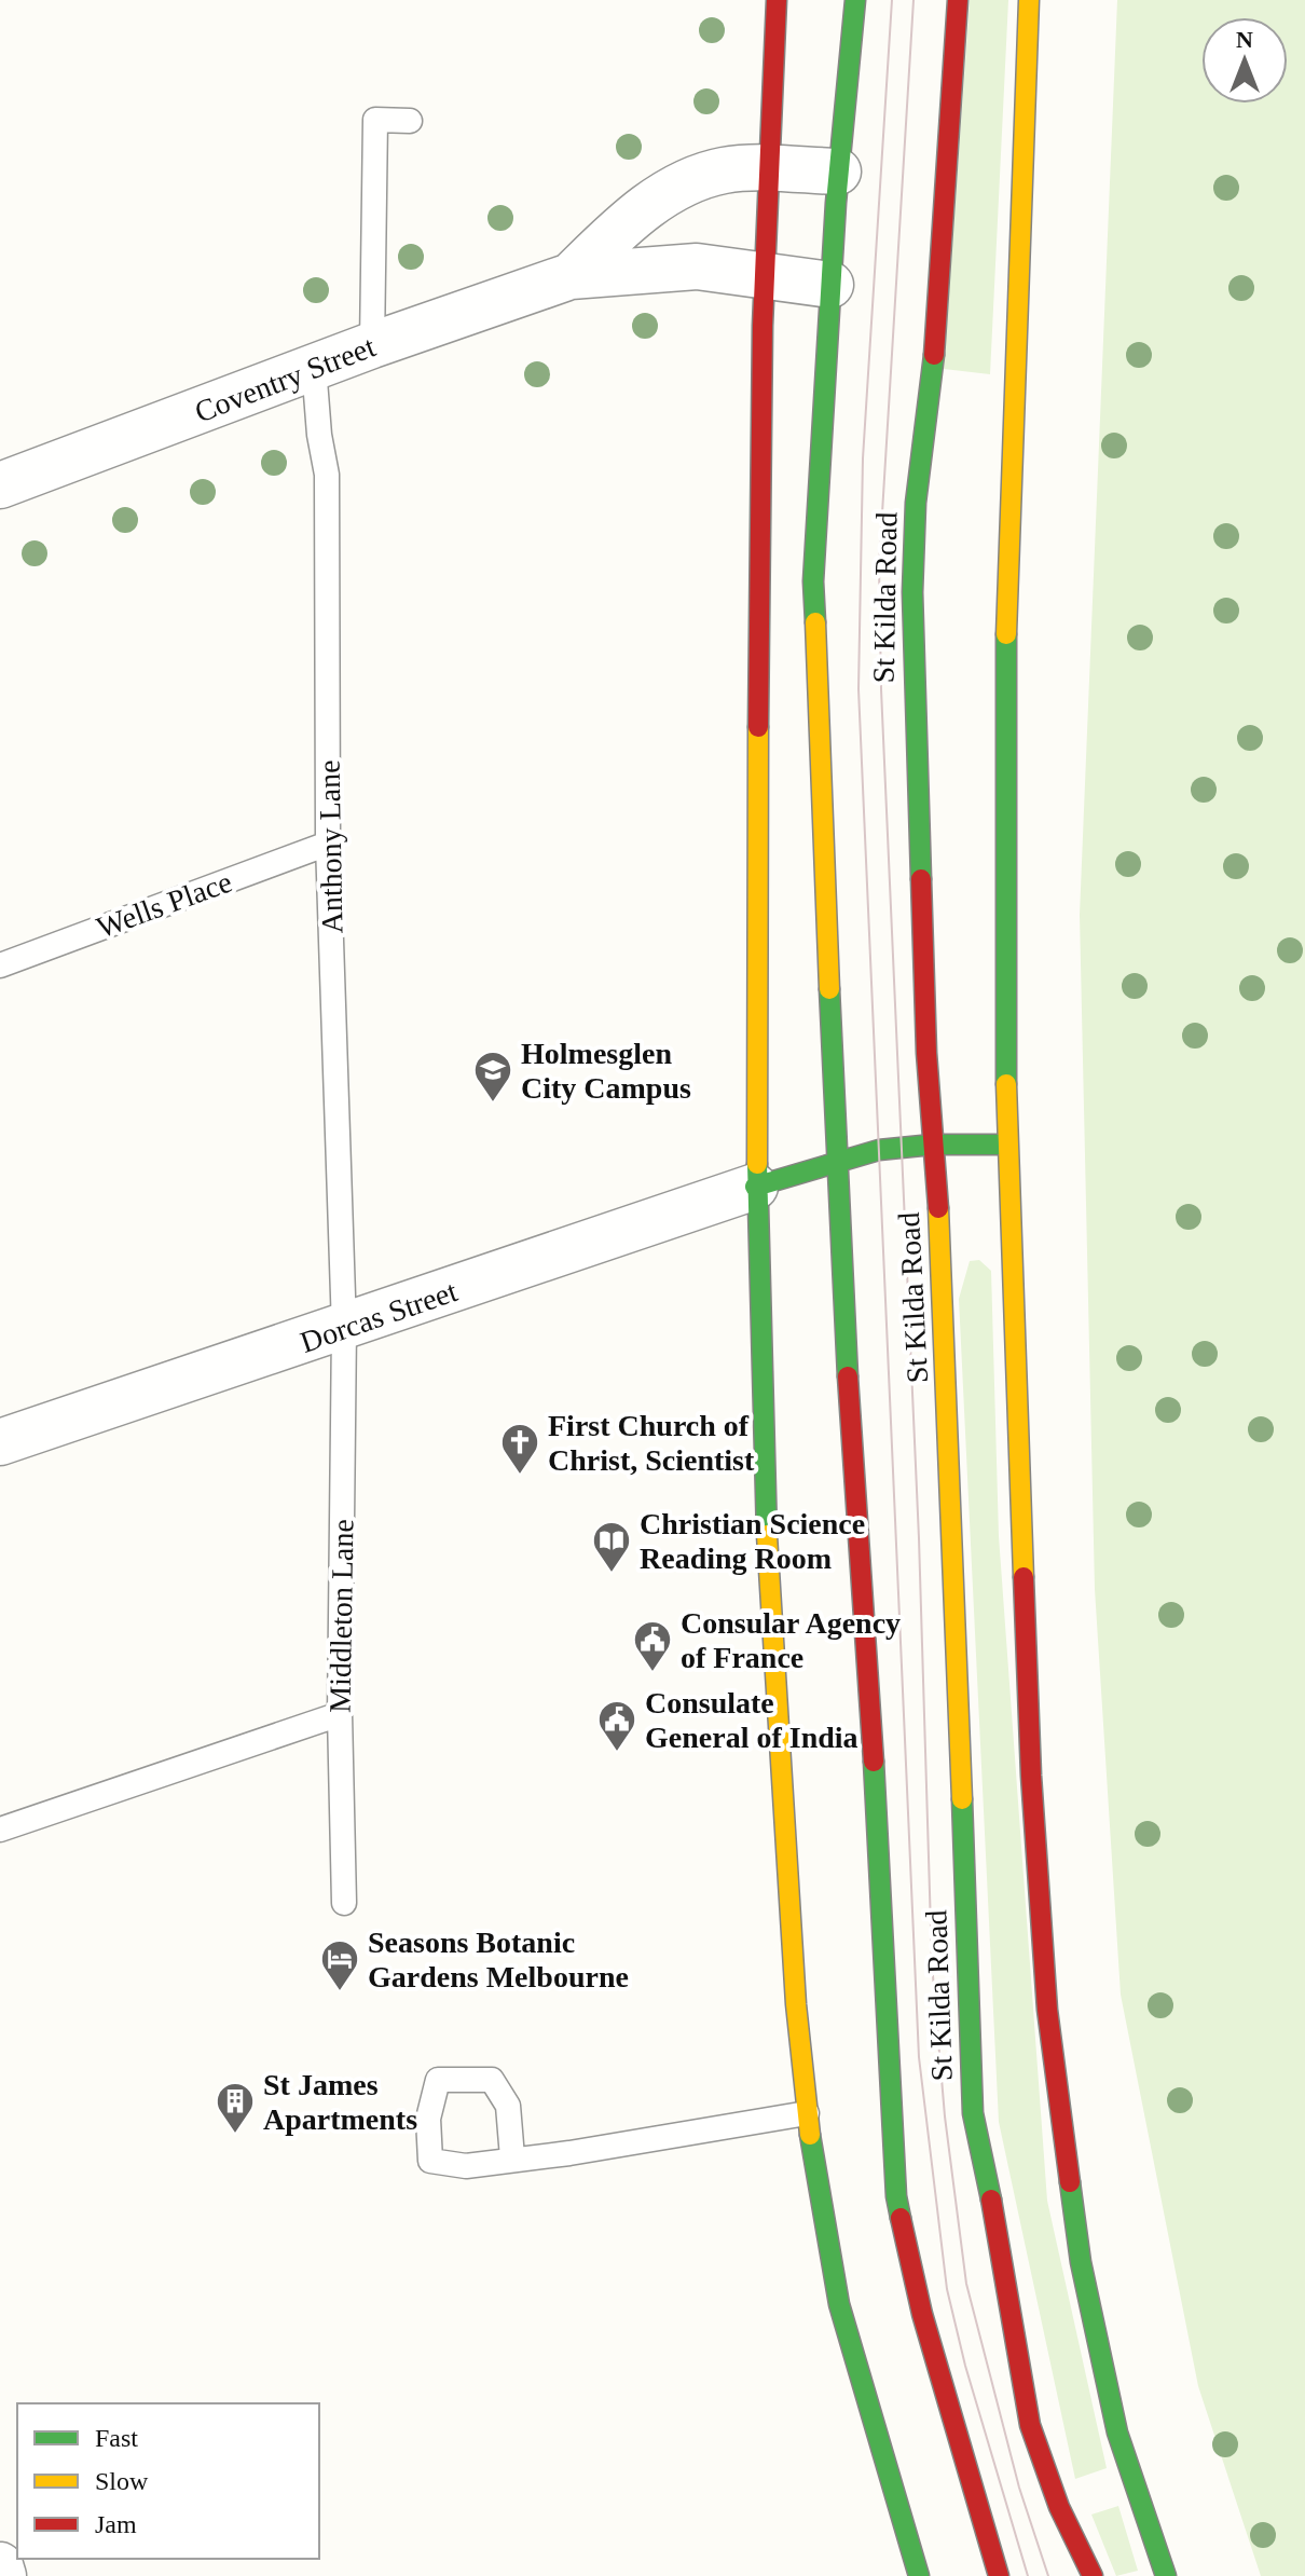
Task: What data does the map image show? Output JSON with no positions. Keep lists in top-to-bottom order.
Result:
{
  "streets": {
    "main road": ["St Kilda Road"],
    "street": ["Coventry Street", "Dorcas Street"],
    "lane": ["Anthony Lane", "Wells Place", "Middleton Lane"]
  },
  "crossings": [
    ["Coventry Street", "St Kilda Road"],
    ["Coventry Street", "Anthony Lane"],
    ["Anthony Lane", "Wells Place"],
    ["Anthony Lane", "Dorcas Street"],
    ["Anthony Lane", "Middleton Lane"],
    ["Dorcas Street", "Middleton Lane"]
  ],
  "places": {
    "school or university": ["Holmesglen City Campus"],
    "church": ["First Church of Christ, Scientist"],
    "library": ["Christian Science Reading Room"],
    "public building": ["Consular Agency of France", "Consulate General of India"],
    "hotel": ["Seasons Botanic Gardens Melbourne"],
    "building": ["St James Apartments"]
  },
  "legend": ["Fast", "Slow", "Jam"],
  "north": "top"
}
